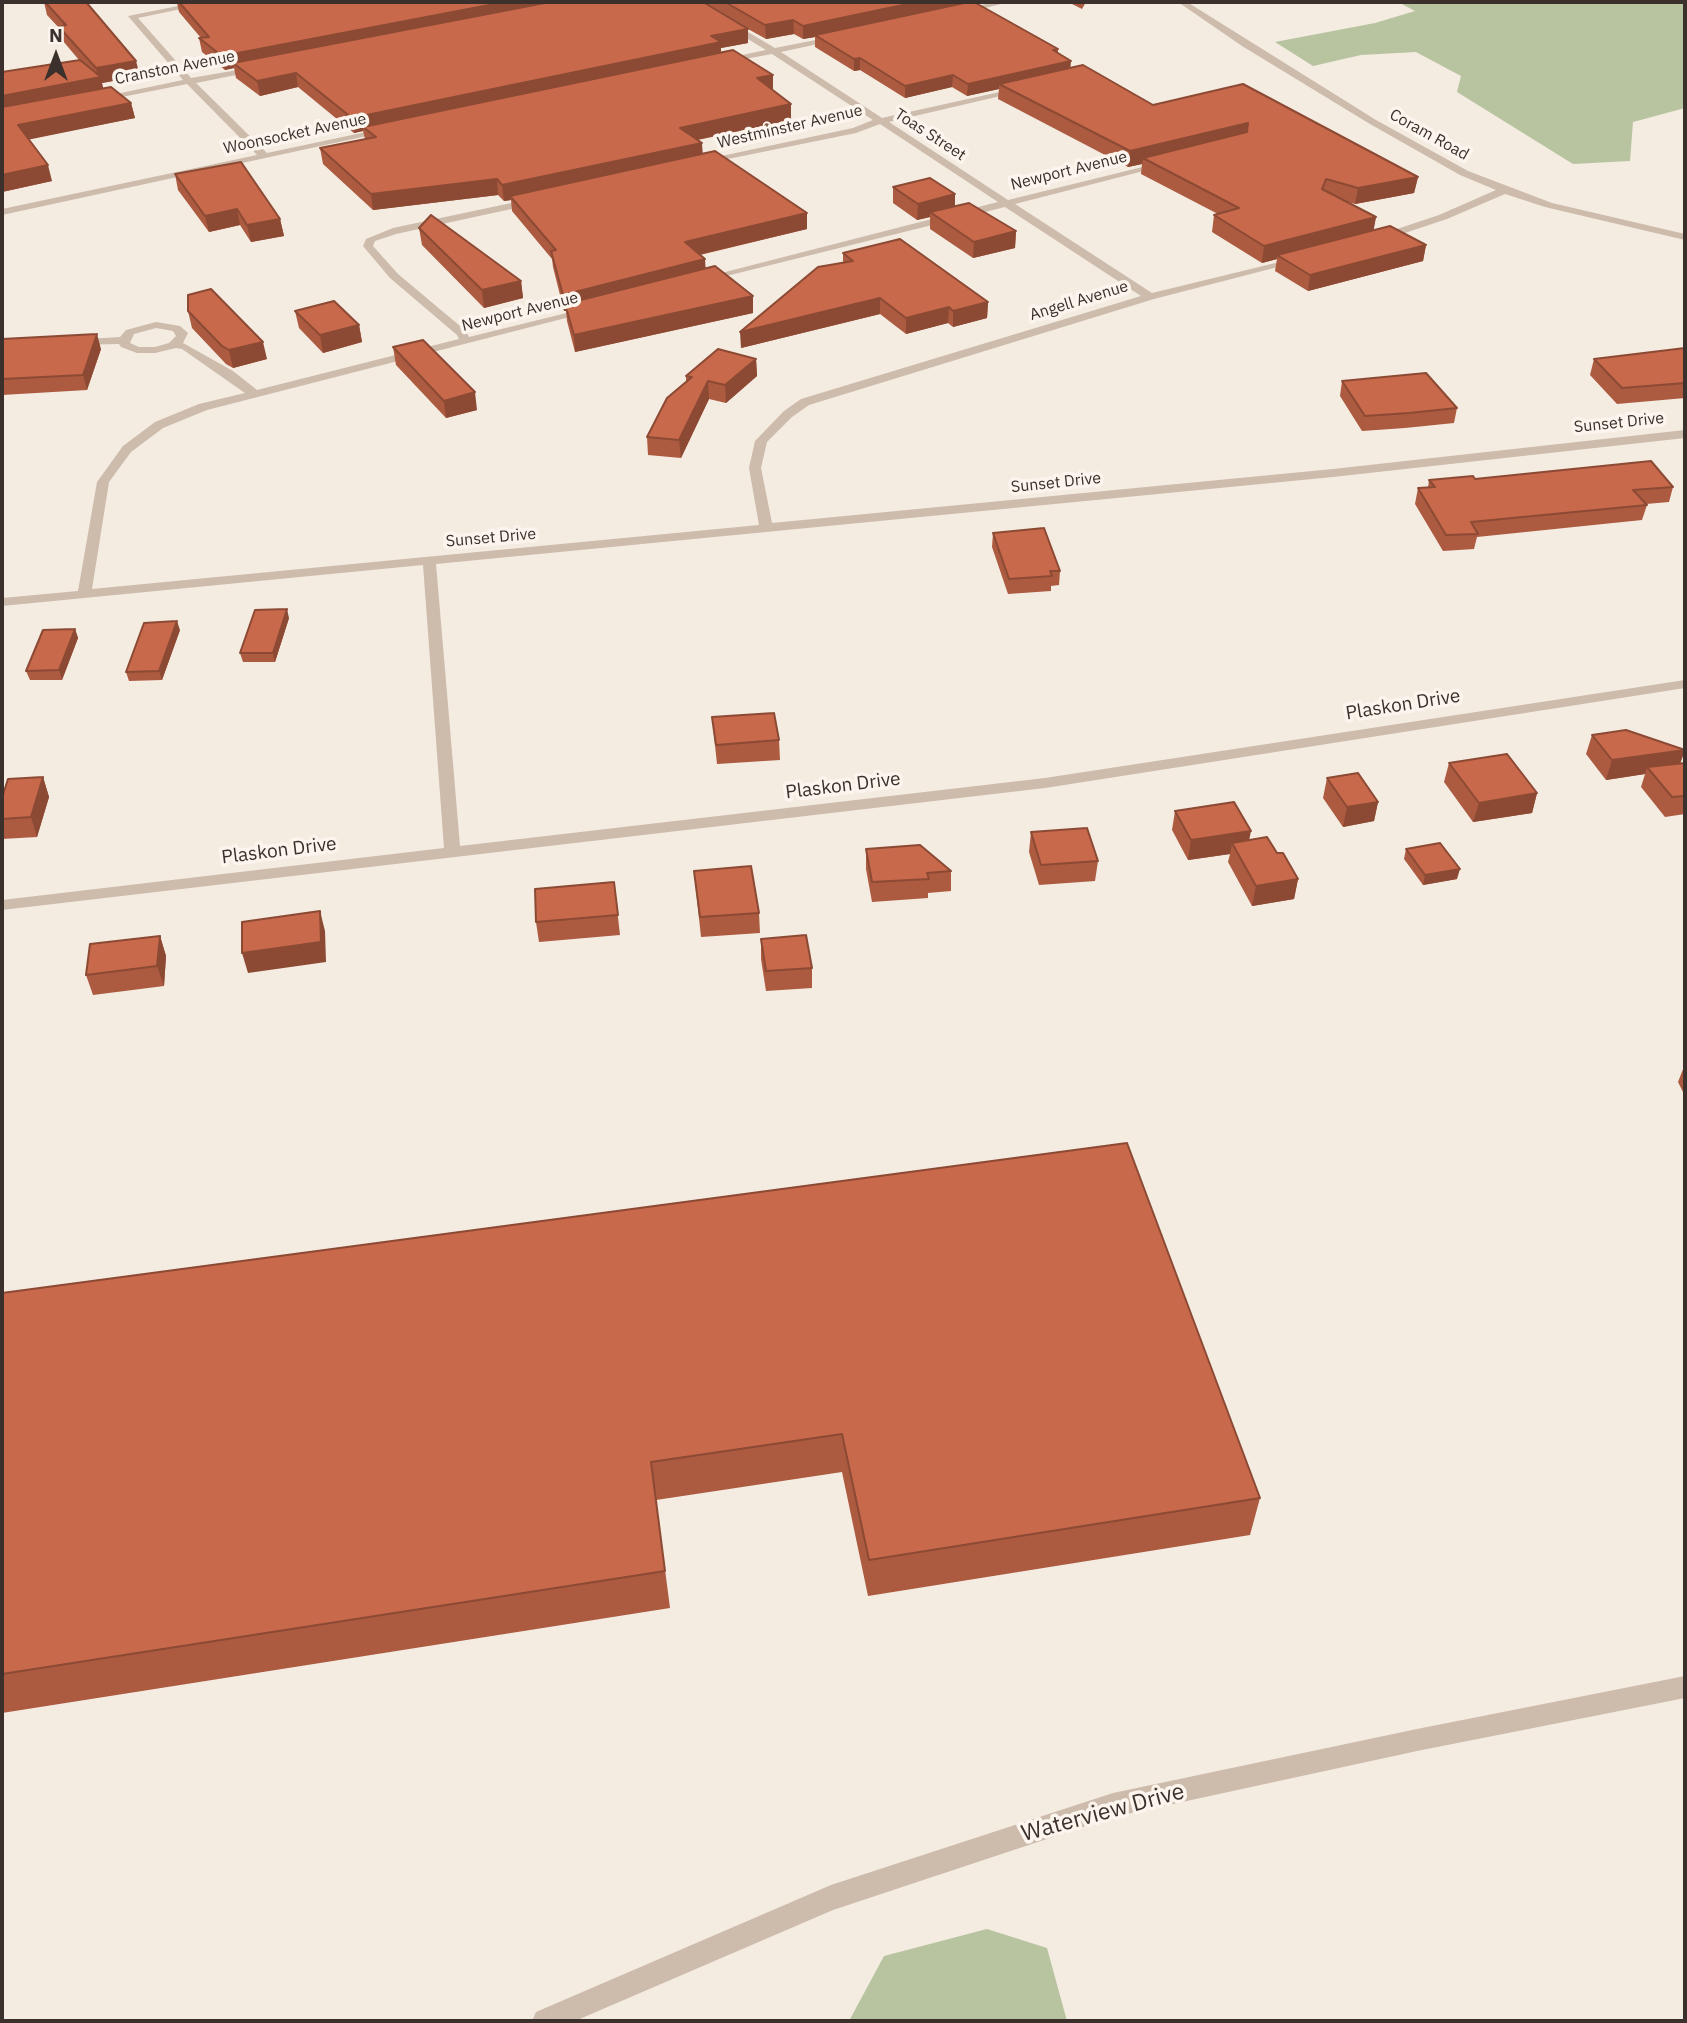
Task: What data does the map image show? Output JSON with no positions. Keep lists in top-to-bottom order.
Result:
{
  "streets": {
    "street": [
      "Cranston Avenue",
      "Westminster Avenue",
      "Woonsocket Avenue",
      "Toas Street",
      "Coram Road",
      "Newport Avenue",
      "Angell Avenue",
      "Sunset Drive",
      "Plaskon Drive",
      "Waterview Drive"
    ]
  },
  "crossings": [
    ["Westminster Avenue", "Toas Street"],
    ["Toas Street", "Newport Avenue"],
    ["Toas Street", "Angell Avenue"],
    ["Newport Avenue", "Sunset Drive"],
    ["Angell Avenue", "Sunset Drive"],
    ["Sunset Drive", "Plaskon Drive"]
  ],
  "north": "top"
}
